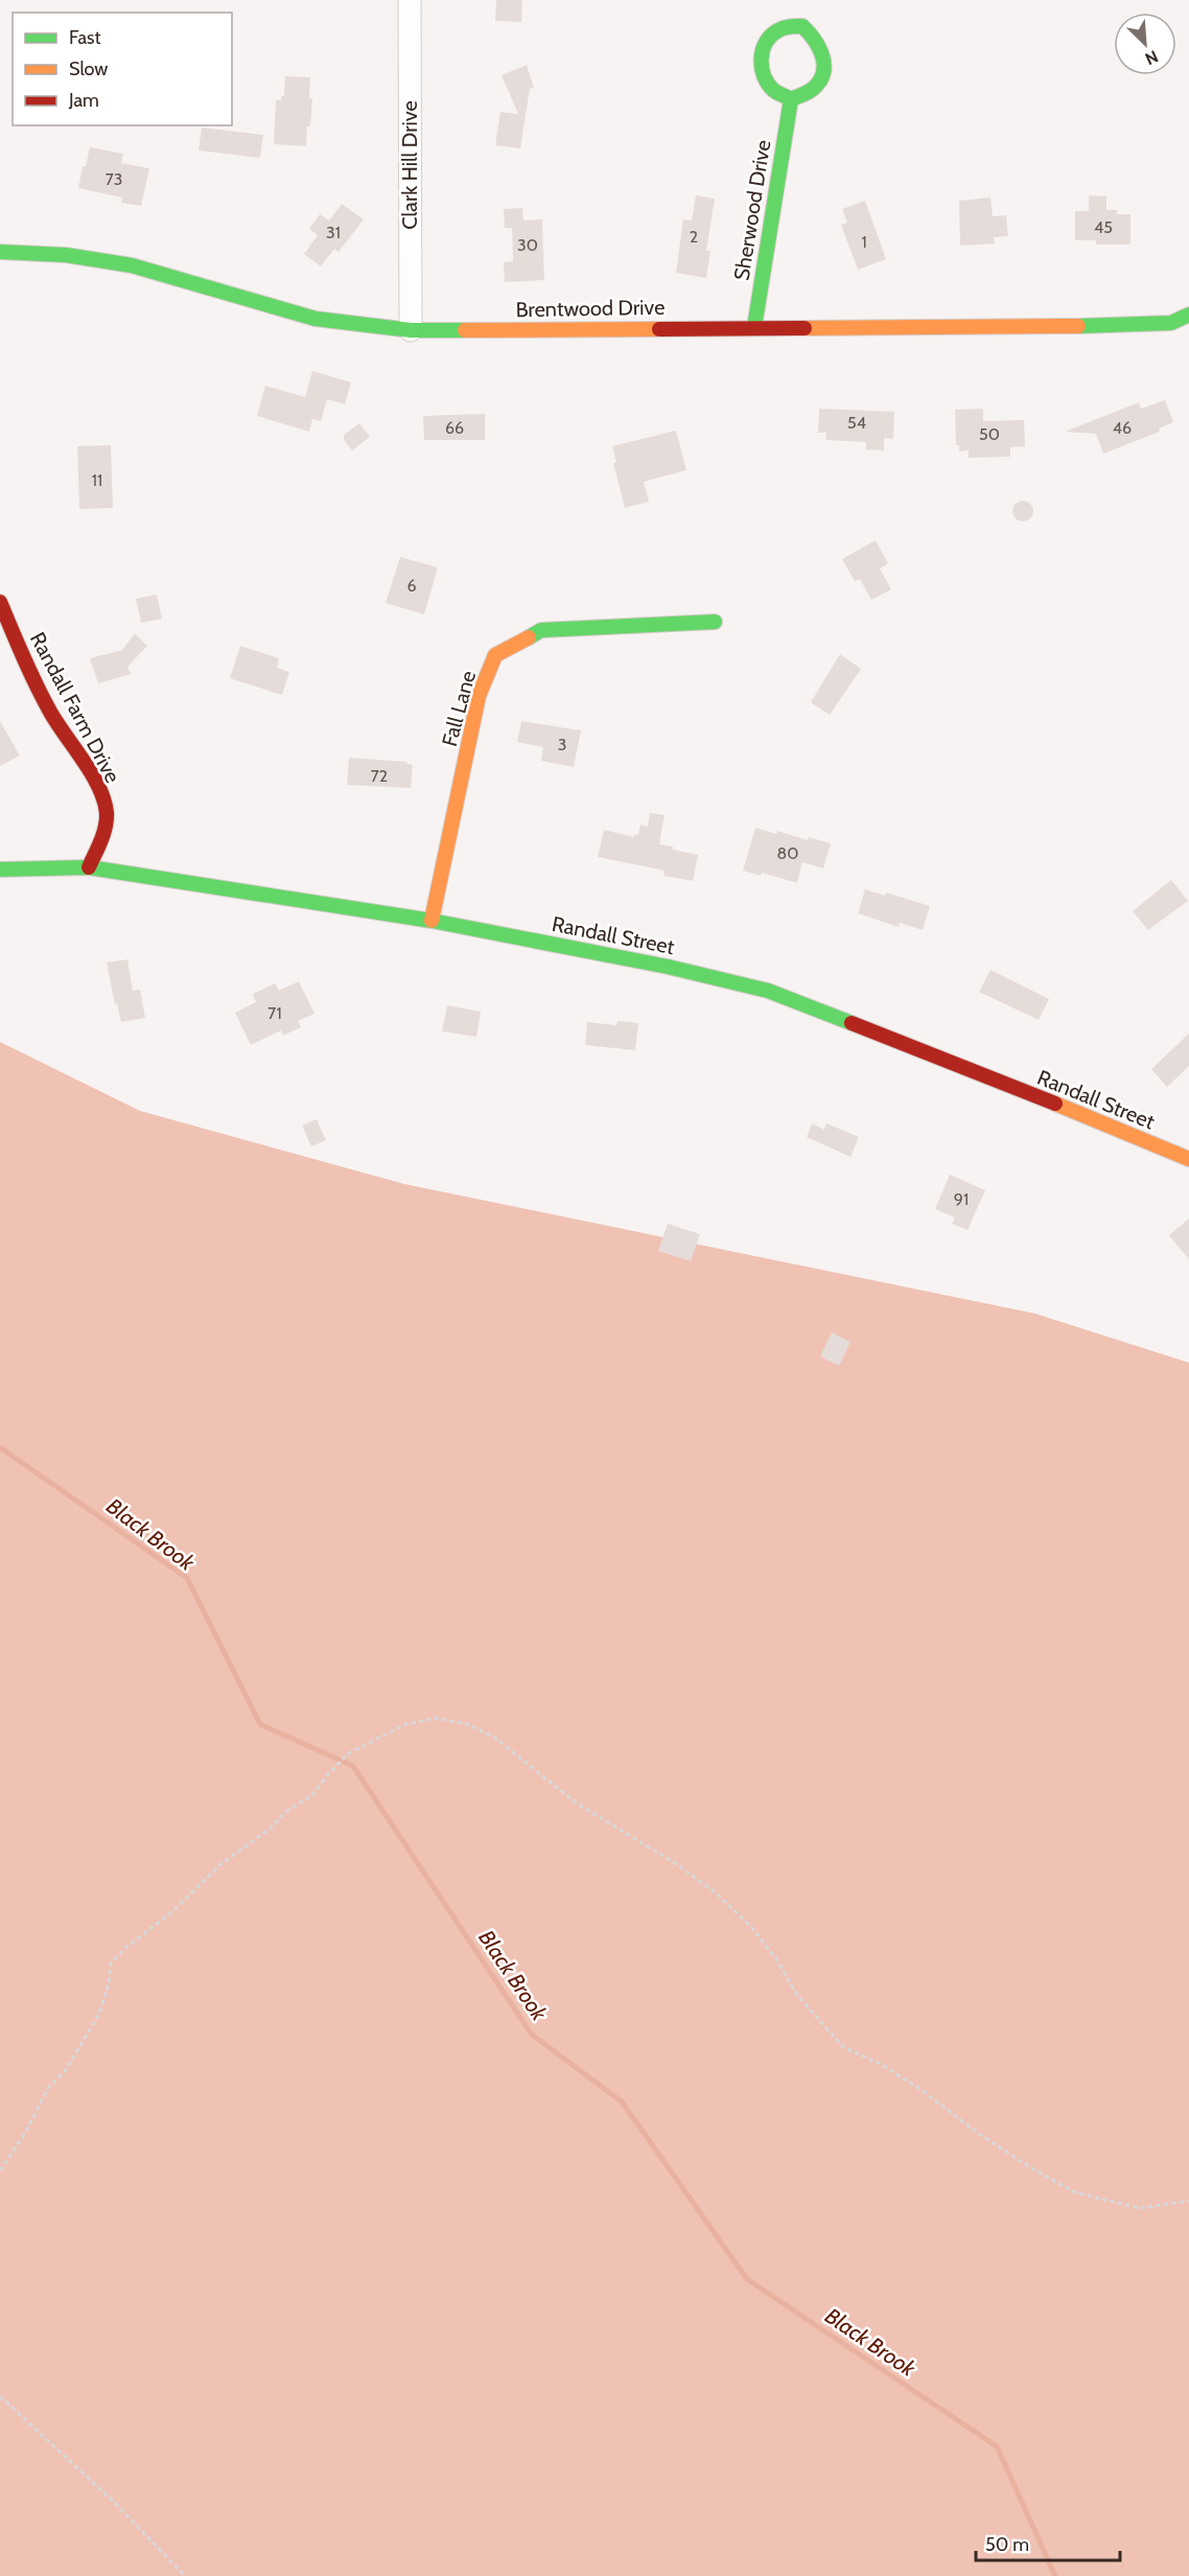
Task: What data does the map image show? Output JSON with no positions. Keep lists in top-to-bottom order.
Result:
{
  "streets": {
    "street": [
      "Clark Hill Drive",
      "Sherwood Drive",
      "Brentwood Drive",
      "Randall Farm Drive",
      "Fall Lane",
      "Randall Street"
    ]
  },
  "crossings": [
    ["Clark Hill Drive", "Brentwood Drive"],
    ["Sherwood Drive", "Brentwood Drive"],
    ["Randall Farm Drive", "Randall Street"],
    ["Fall Lane", "Randall Street"]
  ],
  "water": ["Black Brook"],
  "house_numbers": [
    "73",
    "45",
    "31",
    "2",
    "1",
    "30",
    "54",
    "66",
    "46",
    "50",
    "11",
    "6",
    "3",
    "72",
    "80",
    "71",
    "91"
  ],
  "legend": ["Fast", "Slow", "Jam"],
  "scale_bar": "50 m",
  "north": "bottom right"
}
